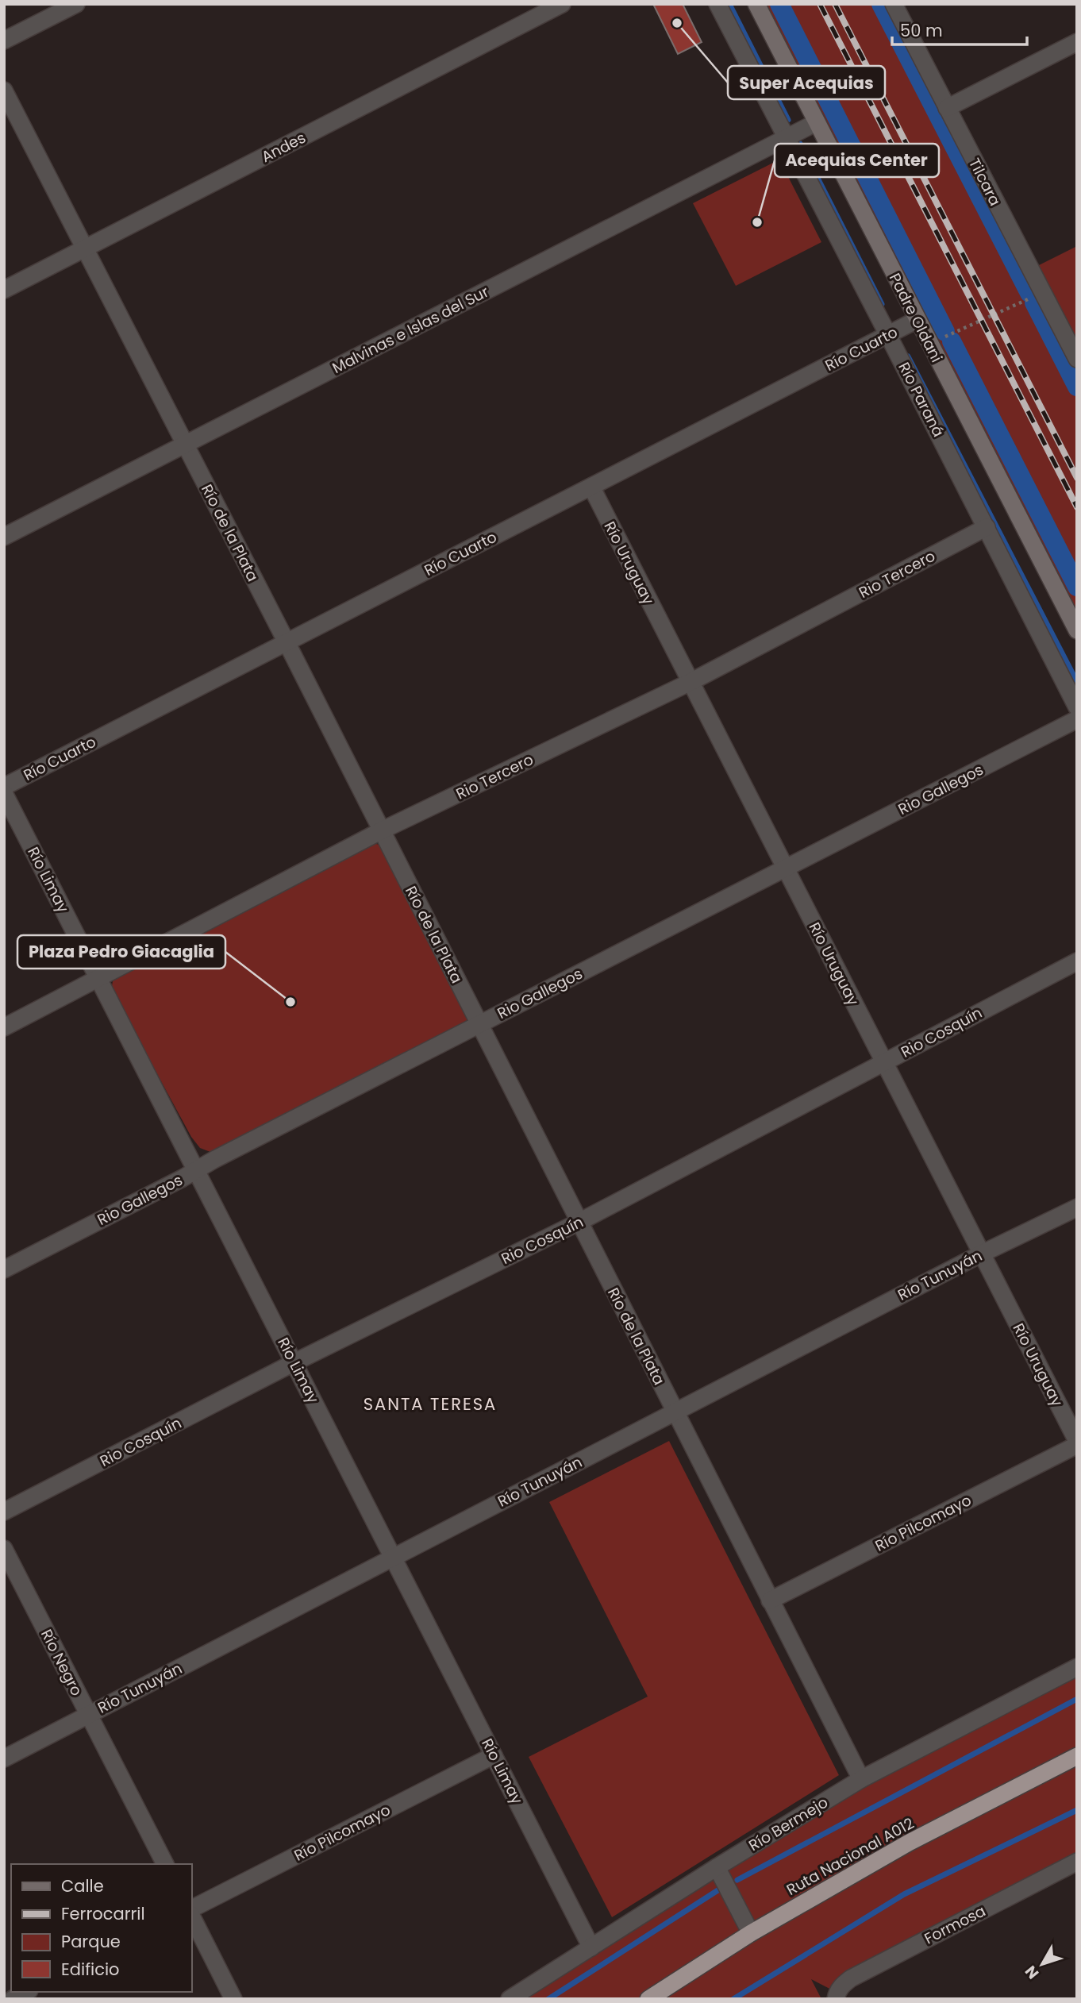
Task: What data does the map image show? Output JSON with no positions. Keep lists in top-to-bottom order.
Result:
{
  "streets": {
    "highway": ["Ruta Nacional A012"],
    "main road": ["Padre Oldani"],
    "street": [
      "Andes",
      "Tilcara",
      "Malvinas e Islas del Sur",
      "Río Cuarto",
      "Río Paraná",
      "Río de la Plata",
      "Río Uruguay",
      "Rio Tercero",
      "Rio Gallegos",
      "Río Limay",
      "Rio Cosquín",
      "Río Tunuyán",
      "Río Pilcomayo",
      "Río Negro",
      "Río Bermejo",
      "Formosa"
    ]
  },
  "crossings": [
    ["Andes", "Río de la Plata"],
    ["Padre Oldani", "Malvinas e Islas del Sur"],
    ["Padre Oldani", "Río Cuarto"],
    ["Malvinas e Islas del Sur", "Río Paraná"],
    ["Malvinas e Islas del Sur", "Río de la Plata"],
    ["Río Cuarto", "Río Paraná"],
    ["Río Cuarto", "Río de la Plata"],
    ["Río Cuarto", "Río Uruguay"],
    ["Río Paraná", "Rio Tercero"],
    ["Río de la Plata", "Rio Tercero"],
    ["Río de la Plata", "Rio Gallegos"],
    ["Río de la Plata", "Rio Cosquín"],
    ["Río de la Plata", "Río Tunuyán"],
    ["Río de la Plata", "Río Pilcomayo"],
    ["Río de la Plata", "Río Bermejo"],
    ["Río Uruguay", "Rio Tercero"],
    ["Río Uruguay", "Rio Gallegos"],
    ["Río Uruguay", "Rio Cosquín"],
    ["Río Uruguay", "Río Tunuyán"],
    ["Río Uruguay", "Río Pilcomayo"],
    ["Rio Tercero", "Río Limay"],
    ["Rio Gallegos", "Río Limay"],
    ["Río Limay", "Rio Cosquín"],
    ["Río Limay", "Río Tunuyán"],
    ["Río Limay", "Río Pilcomayo"],
    ["Río Limay", "Río Bermejo"],
    ["Río Tunuyán", "Río Negro"]
  ],
  "districts": ["SANTA TERESA"],
  "places": ["Super Acequias", "Acequias Center", "Plaza Pedro Giacaglia"],
  "legend": [
    "Calle",
    "Ferrocarril",
    "Parque",
    "Edificio"
  ],
  "scale_bar": "50 m",
  "north": "bottom left"
}
